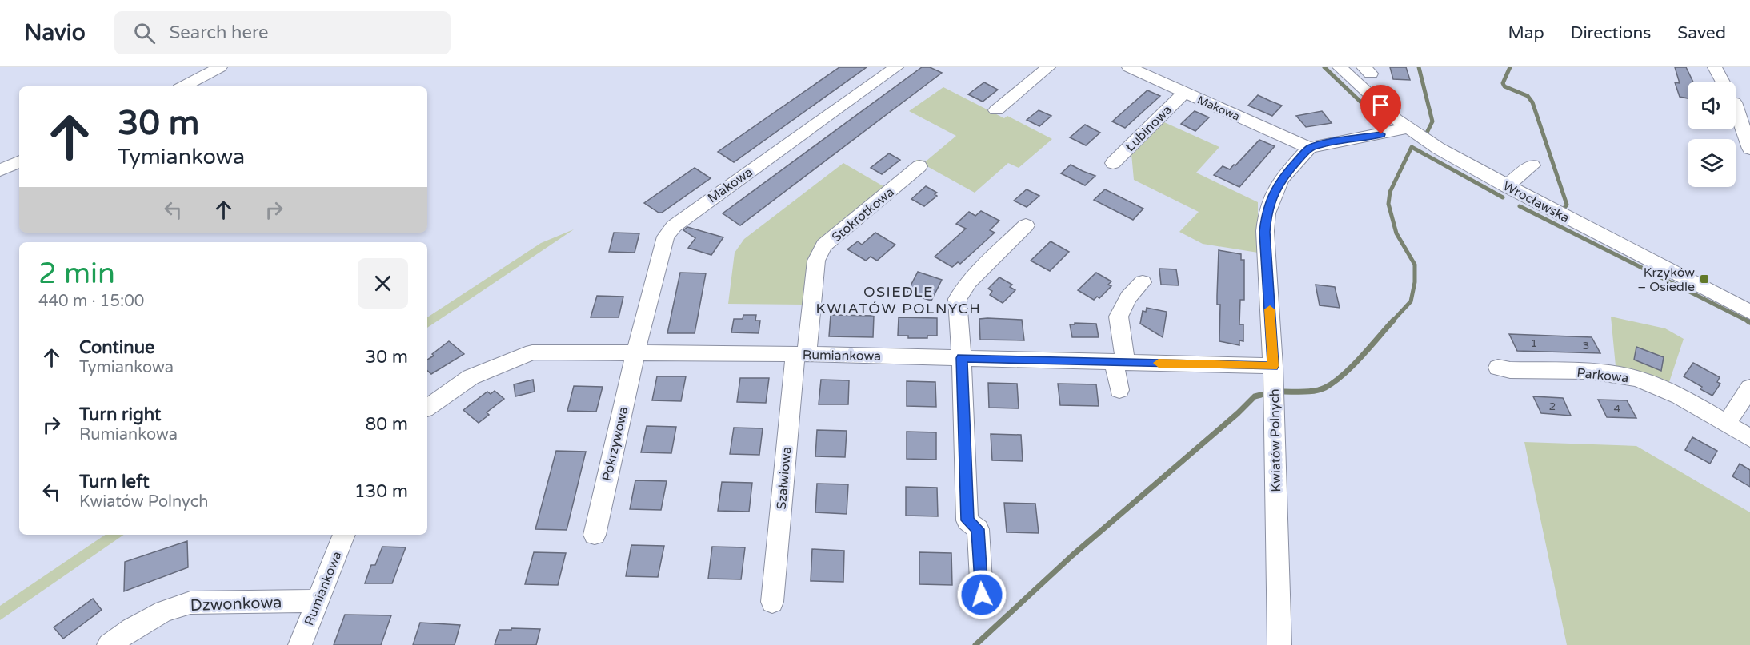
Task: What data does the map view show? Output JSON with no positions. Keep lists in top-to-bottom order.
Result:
{
  "streets": {
    "street": [
      "Makowa",
      "Łubinowa",
      "Wrocławska",
      "Stokrotkowa",
      "Rumiankowa",
      "Parkowa",
      "Kwiatów Polnych",
      "Pokrzywowa",
      "Szałwiowa",
      "Dzwonkowa"
    ]
  },
  "crossings": [
    ["Makowa", "Łubinowa"],
    ["Makowa", "Rumiankowa"],
    ["Makowa", "Kwiatów Polnych"],
    ["Makowa", "Pokrzywowa"],
    ["Stokrotkowa", "Rumiankowa"],
    ["Stokrotkowa", "Szałwiowa"],
    ["Rumiankowa", "Kwiatów Polnych"],
    ["Rumiankowa", "Pokrzywowa"],
    ["Rumiankowa", "Szałwiowa"],
    ["Rumiankowa", "Dzwonkowa"]
  ],
  "districts": ["OSIEDLE KWIATÓW POLNYCH"],
  "places": {
    "transit": ["Krzyków – Osiedle"]
  },
  "house_numbers": [
    "1",
    "3",
    "2",
    "4"
  ],
  "page": {
    "header": "Navio",
    "search": "Search here",
    "nav": ["Map", "Directions", "Saved"],
    "turn": ["30 m", "Tymiankowa"],
    "heading": ["2 min", "440 m · 15:00"],
    "list": [
      {
        "name": "Continue",
        "note": "Tymiankowa",
        "value": "30 m"
      },
      {
        "name": "Turn right",
        "note": "Rumiankowa",
        "value": "80 m"
      },
      {
        "name": "Turn left",
        "note": "Kwiatów Polnych",
        "value": "130 m"
      }
    ]
  }
}
